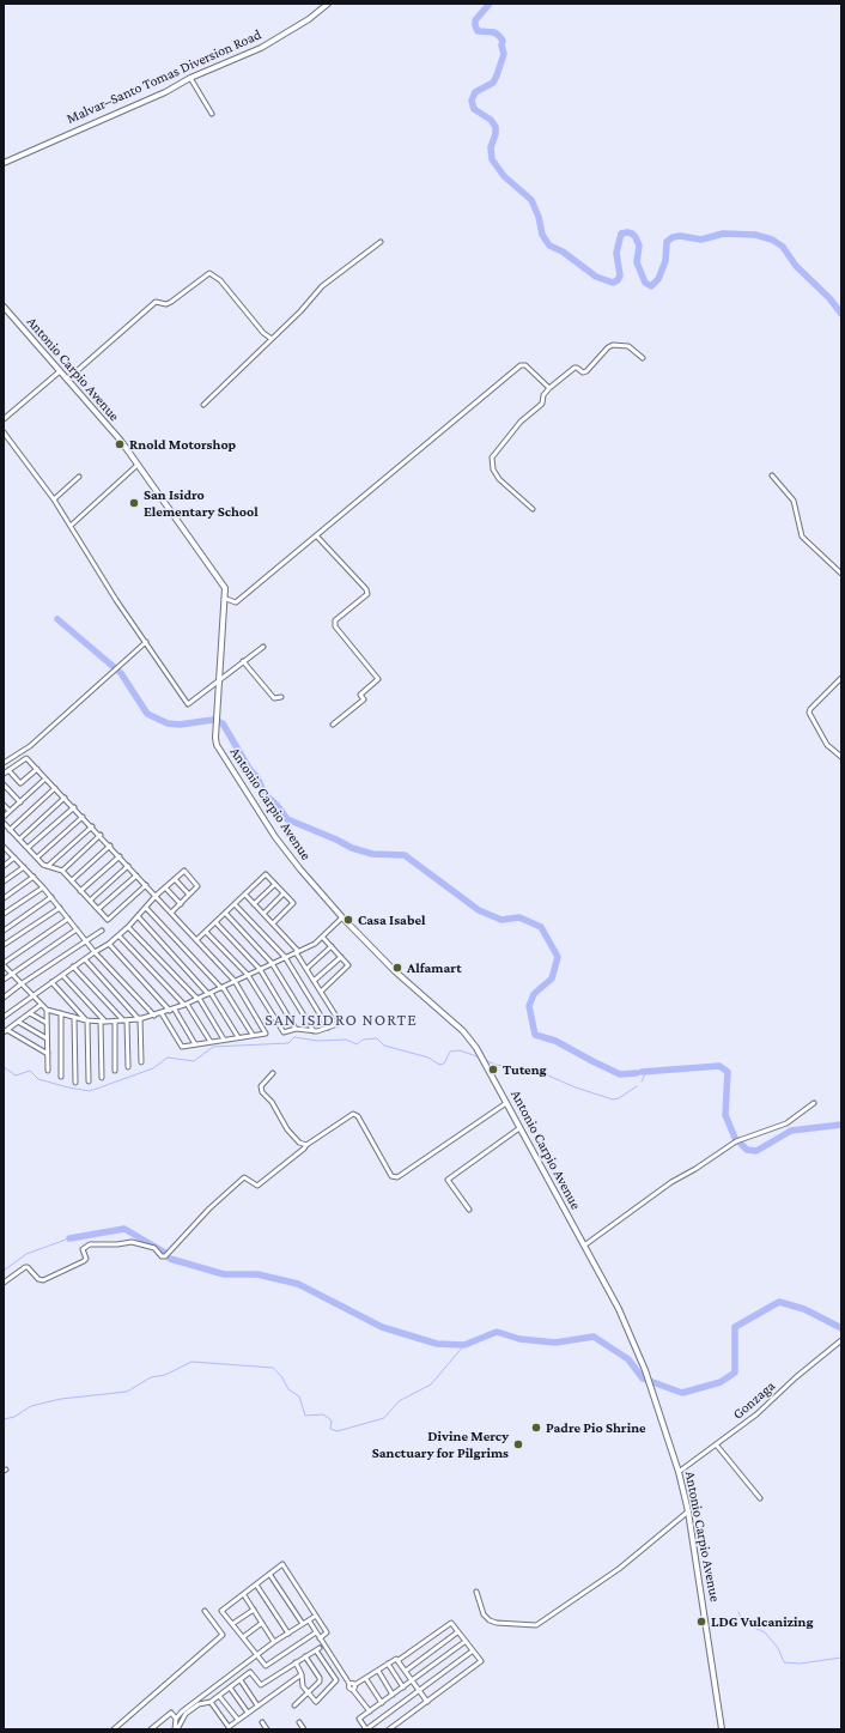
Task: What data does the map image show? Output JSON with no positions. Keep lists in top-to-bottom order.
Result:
{
  "streets": {
    "street": ["Malvar–Santo Tomas Diversion Road", "Antonio Carpio Avenue", "Gonzaga"]
  },
  "crossings": [
    ["Antonio Carpio Avenue", "Gonzaga"]
  ],
  "districts": ["SAN ISIDRO NORTE"],
  "places": [
    "Rnold Motorshop",
    "San Isidro Elementary School",
    "Casa Isabel",
    "Alfamart",
    "Tuteng",
    "Padre Pio Shrine",
    "Divine Mercy Sanctuary for Pilgrims",
    "LDG Vulcanizing"
  ]
}
